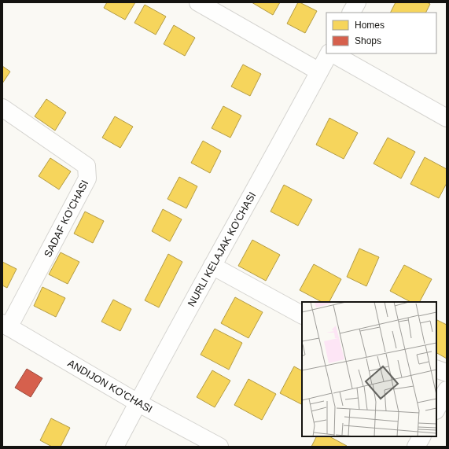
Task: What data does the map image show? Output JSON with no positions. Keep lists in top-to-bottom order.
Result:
{
  "streets": {
    "street": ["SADAF KO'CHASI", "NURLI KELAJAK KO'CHASI", "ANDIJON KO'CHASI"]
  },
  "crossings": [
    ["SADAF KO'CHASI", "ANDIJON KO'CHASI"],
    ["NURLI KELAJAK KO'CHASI", "ANDIJON KO'CHASI"]
  ],
  "legend": ["Homes", "Shops"]
}
